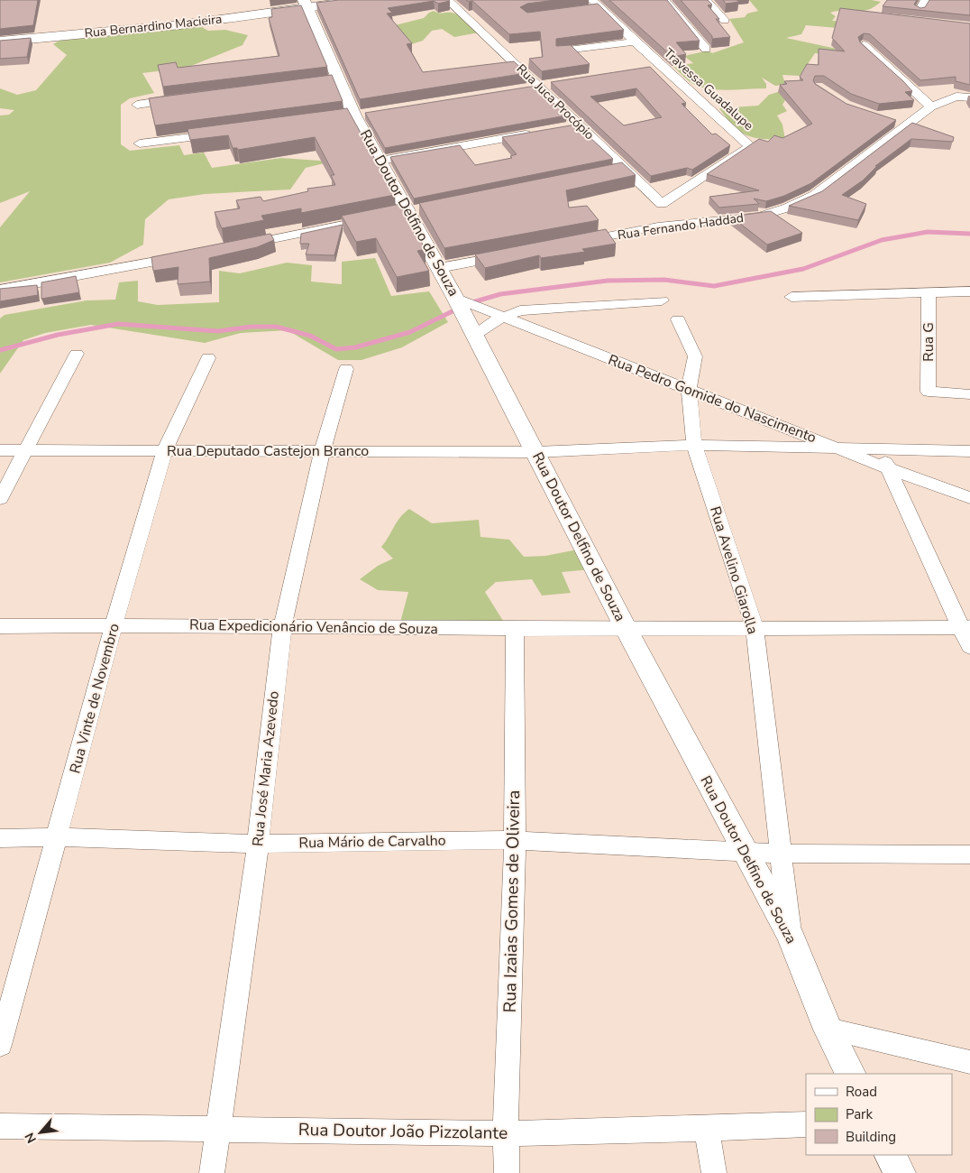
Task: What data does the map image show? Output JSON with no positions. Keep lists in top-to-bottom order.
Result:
{
  "streets": {
    "main road": ["Rua Bernardino Macieira"],
    "street": [
      "Travessa Guadalupe",
      "Rua Juca Procópio",
      "Rua Doutor Delfino de Souza",
      "Rua Fernando Haddad",
      "Rua G",
      "Rua Pedro Gomide do Nascimento",
      "Rua Deputado Castejon Branco",
      "Rua Avelino Giarolla",
      "Rua Expedicionário Venâncio de Souza",
      "Rua Vinte de Novembro",
      "Rua José Maria Azevedo",
      "Rua Mário de Carvalho",
      "Rua Izaias Gomes de Oliveira",
      "Rua Doutor João Pizzolante"
    ]
  },
  "crossings": [
    ["Rua Bernardino Macieira", "Rua Doutor Delfino de Souza"],
    ["Travessa Guadalupe", "Rua Juca Procópio"],
    ["Rua Doutor Delfino de Souza", "Rua Pedro Gomide do Nascimento"],
    ["Rua Doutor Delfino de Souza", "Rua Deputado Castejon Branco"],
    ["Rua Doutor Delfino de Souza", "Rua Avelino Giarolla"],
    ["Rua Doutor Delfino de Souza", "Rua Expedicionário Venâncio de Souza"],
    ["Rua Doutor Delfino de Souza", "Rua Mário de Carvalho"],
    ["Rua Pedro Gomide do Nascimento", "Rua Deputado Castejon Branco"],
    ["Rua Pedro Gomide do Nascimento", "Rua Avelino Giarolla"],
    ["Rua Deputado Castejon Branco", "Rua Avelino Giarolla"],
    ["Rua Deputado Castejon Branco", "Rua Vinte de Novembro"],
    ["Rua Deputado Castejon Branco", "Rua José Maria Azevedo"],
    ["Rua Avelino Giarolla", "Rua Expedicionário Venâncio de Souza"],
    ["Rua Avelino Giarolla", "Rua Mário de Carvalho"],
    ["Rua Expedicionário Venâncio de Souza", "Rua Vinte de Novembro"],
    ["Rua Expedicionário Venâncio de Souza", "Rua José Maria Azevedo"],
    ["Rua Expedicionário Venâncio de Souza", "Rua Izaias Gomes de Oliveira"],
    ["Rua Vinte de Novembro", "Rua Mário de Carvalho"],
    ["Rua José Maria Azevedo", "Rua Mário de Carvalho"],
    ["Rua José Maria Azevedo", "Rua Doutor João Pizzolante"],
    ["Rua Mário de Carvalho", "Rua Izaias Gomes de Oliveira"],
    ["Rua Izaias Gomes de Oliveira", "Rua Doutor João Pizzolante"]
  ],
  "legend": ["Road", "Park", "Building"],
  "north": "bottom left"
}
